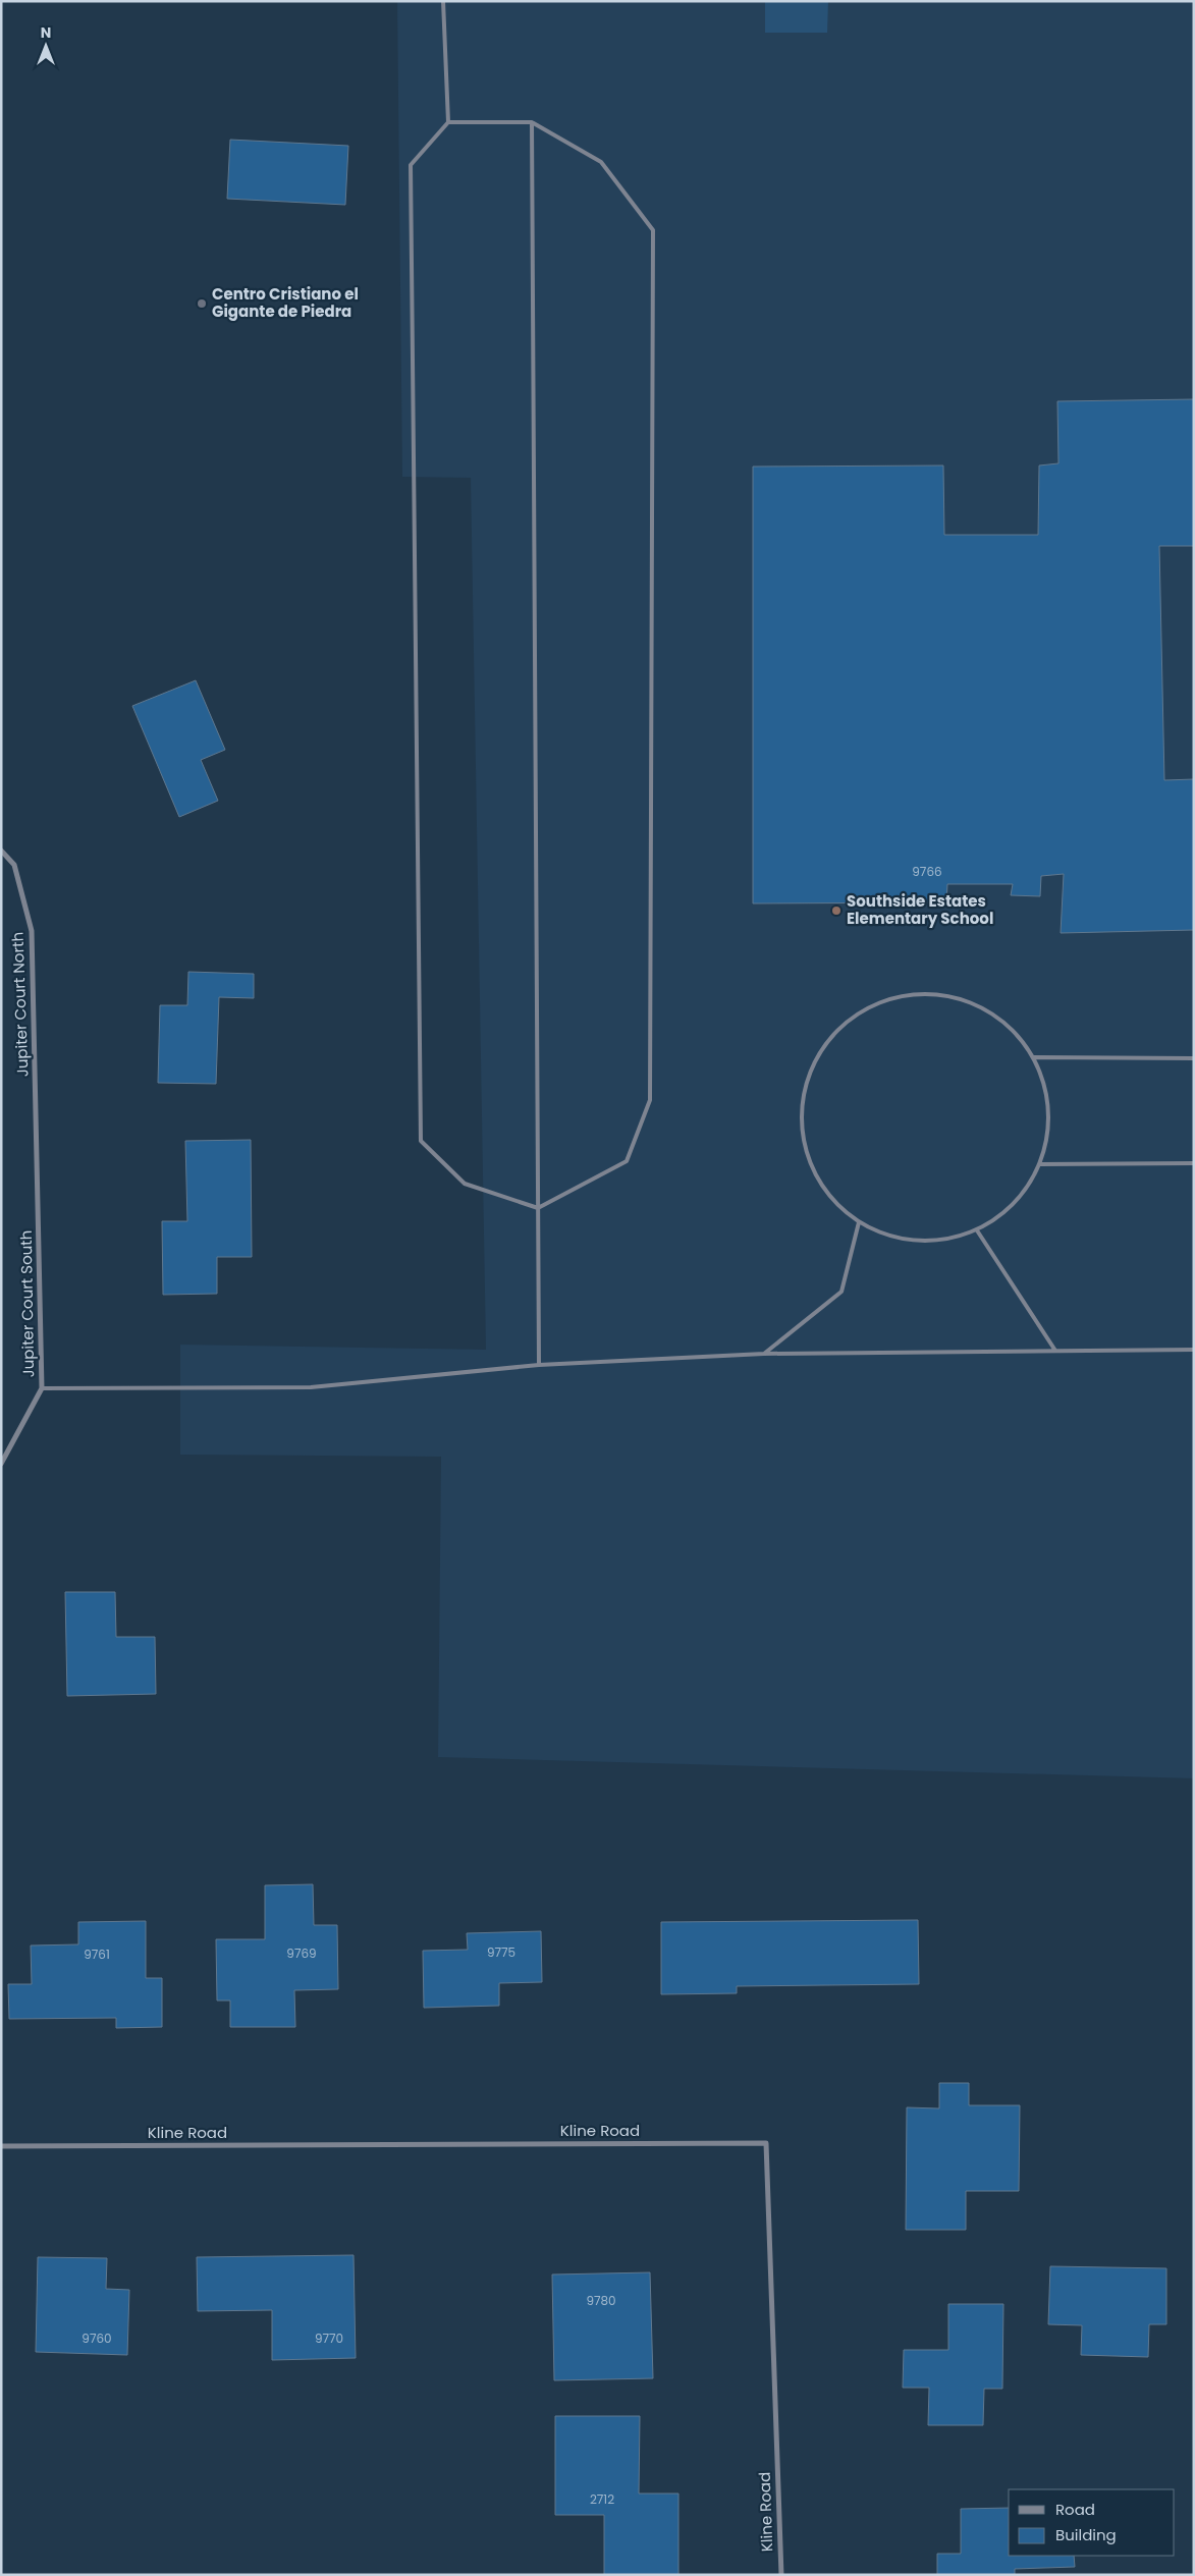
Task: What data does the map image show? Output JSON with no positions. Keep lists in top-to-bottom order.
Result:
{
  "streets": {
    "street": ["Jupiter Court North", "Jupiter Court South", "Kline Road"]
  },
  "crossings": [
    ["Jupiter Court North", "Jupiter Court South"]
  ],
  "places": ["Centro Cristiano el Gigante de Piedra", "Southside Estates Elementary School"],
  "house_numbers": [
    "9766",
    "9775",
    "9769",
    "9761",
    "9780",
    "9760",
    "9770",
    "2712"
  ],
  "legend": ["Road", "Building"],
  "north": "top"
}
